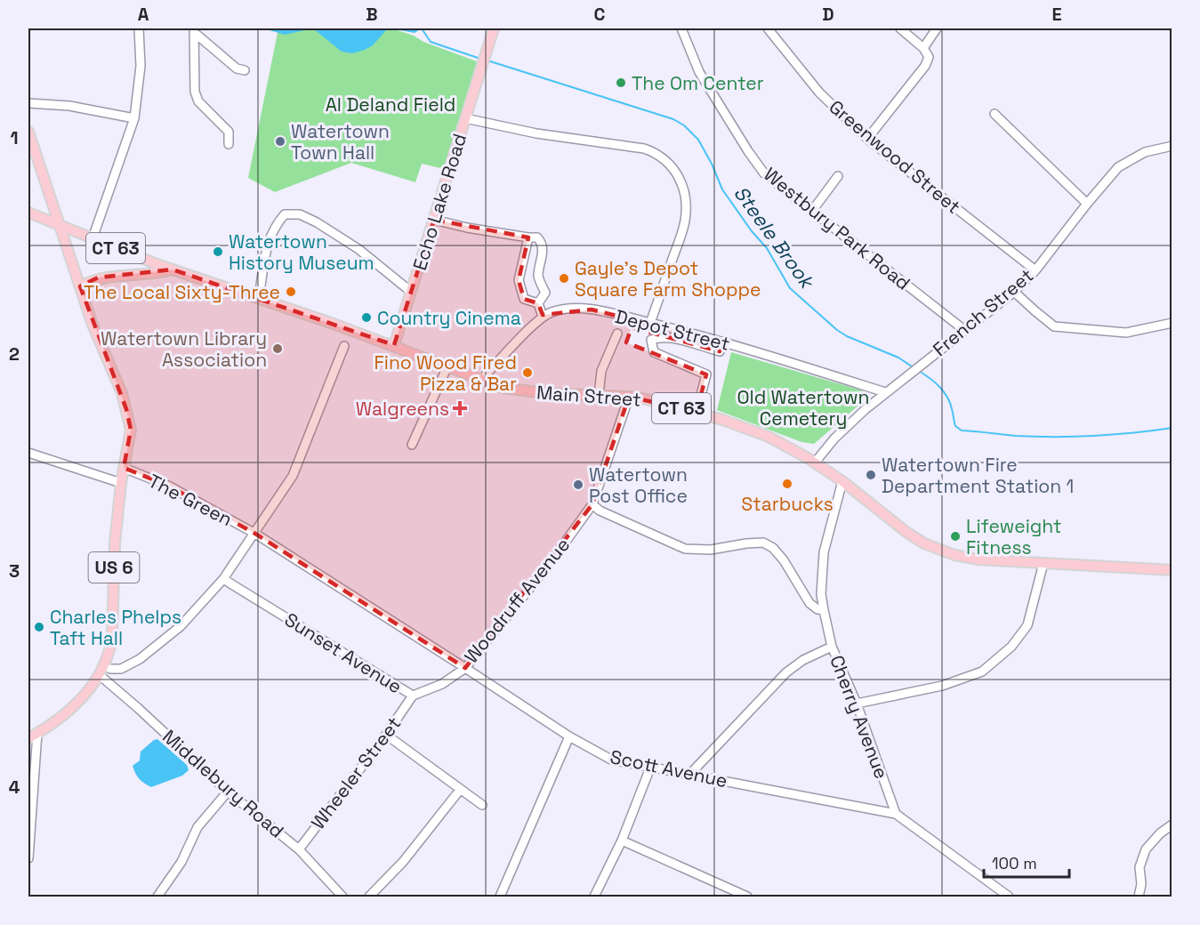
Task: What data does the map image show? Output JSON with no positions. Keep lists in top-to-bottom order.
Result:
{
  "streets": {
    "main road": [
      "Echo Lake Road",
      "CT 63",
      "Main Street",
      "US 6"
    ],
    "street": [
      "Greenwood Street",
      "Westbury Park Road",
      "French Street",
      "Depot Street",
      "The Green",
      "Woodruff Avenue",
      "Sunset Avenue",
      "Cherry Avenue",
      "Scott Avenue",
      "Wheeler Street",
      "Middlebury Road"
    ]
  },
  "crossings": [
    ["Greenwood Street", "French Street"],
    ["Echo Lake Road", "Main Street"],
    ["Westbury Park Road", "French Street"],
    ["French Street", "Depot Street"],
    ["French Street", "Main Street"],
    ["Depot Street", "Main Street"],
    ["Main Street", "US 6"],
    ["Main Street", "Woodruff Avenue"],
    ["Main Street", "Cherry Avenue"],
    ["The Green", "US 6"],
    ["The Green", "Woodruff Avenue"],
    ["US 6", "Middlebury Road"],
    ["Woodruff Avenue", "Sunset Avenue"],
    ["Woodruff Avenue", "Scott Avenue"],
    ["Sunset Avenue", "Scott Avenue"],
    ["Sunset Avenue", "Wheeler Street"],
    ["Cherry Avenue", "Scott Avenue"],
    ["Wheeler Street", "Middlebury Road"]
  ],
  "water": ["Steele Brook"],
  "parks": ["Al Deland Field", "Old Watertown Cemetery"],
  "places": {
    "other": [
      "The Om Center",
      "Watertown Town Hall",
      "Watertown History Museum",
      "Gayle's Depot Square Farm Shoppe",
      "The Local Sixty-Three",
      "Country Cinema",
      "Watertown Library Association",
      "Fino Wood Fired Pizza & Bar",
      "Watertown Fire Department Station 1",
      "Starbucks",
      "Watertown Post Office",
      "Lifeweight Fitness",
      "Charles Phelps Taft Hall"
    ],
    "health": ["Walgreens"]
  },
  "scale_bar": "100 m",
  "grid": {
    "columns": [
      "A",
      "B",
      "C",
      "D",
      "E"
    ],
    "rows": [
      "1",
      "2",
      "3",
      "4"
    ]
  }
}
